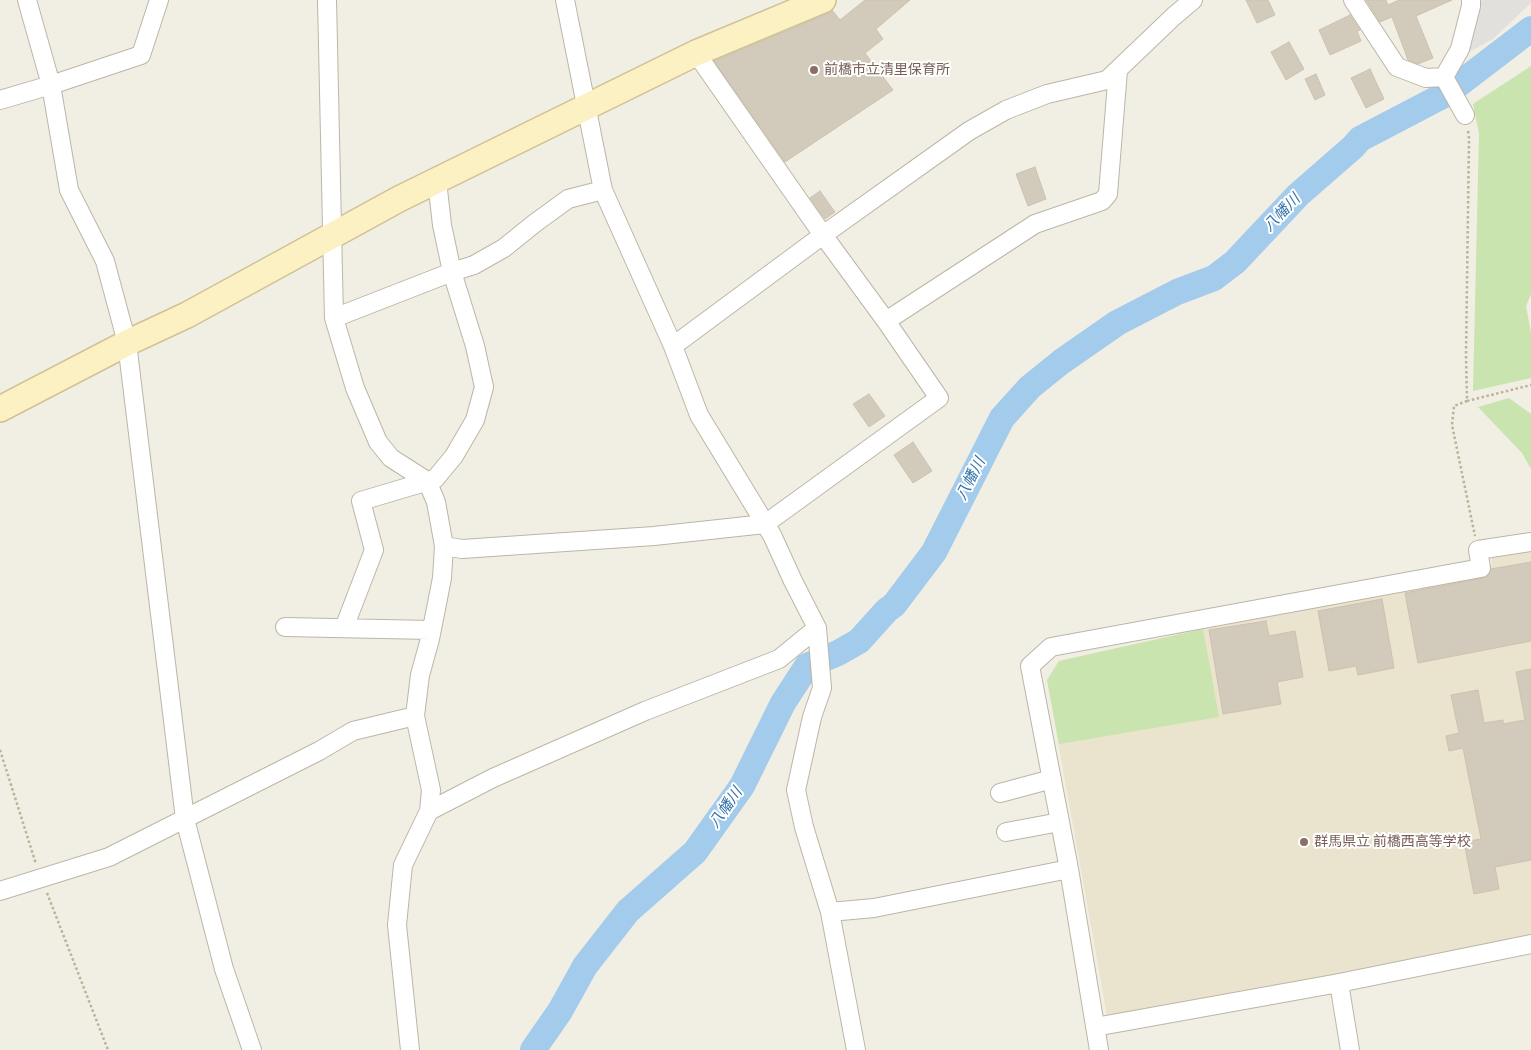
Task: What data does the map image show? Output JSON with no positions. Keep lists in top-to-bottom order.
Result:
{
  "water": ["八幡川"],
  "places": ["前橋市立清里保育所", "群馬県立 前橋西高等学校"]
}
